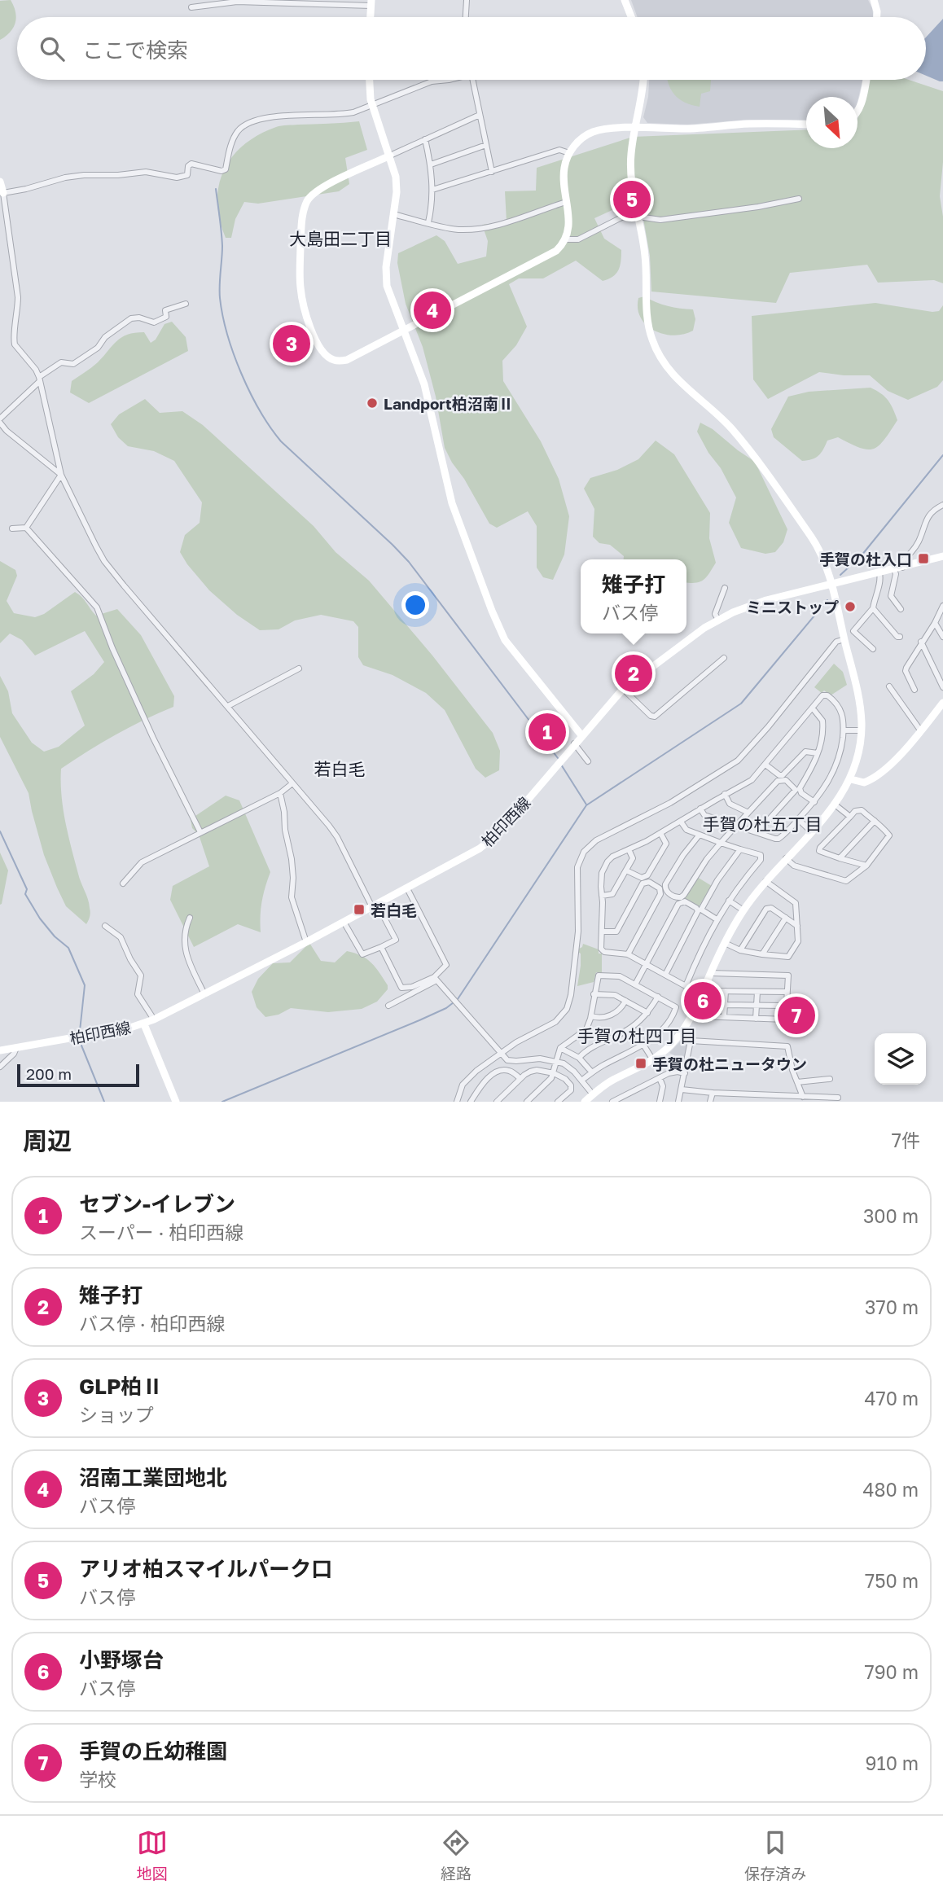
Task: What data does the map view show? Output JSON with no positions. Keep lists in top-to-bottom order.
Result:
{
  "streets": {
    "street": ["柏印西線"]
  },
  "districts": [
    "大島田二丁目",
    "若白毛",
    "手賀の杜五丁目",
    "手賀の杜四丁目"
  ],
  "places": {
    "other": ["Landport柏沼南Ⅱ", "ミニストップ"],
    "transit": ["手賀の杜入口", "若白毛", "手賀の杜ニュータウン"]
  },
  "scale_bar": "200 m",
  "north": "bottom right",
  "page": {
    "search": "ここで検索",
    "pins": [
      "5",
      "4",
      "3",
      "2",
      "1",
      "6",
      "7"
    ],
    "popup": ["雉子打", "バス停"],
    "scale": "200 m",
    "heading": ["周辺", "7件"],
    "list": [
      {
        "mark": "1",
        "name": "セブン-イレブン",
        "note": "スーパー · 柏印西線",
        "value": "300 m"
      },
      {
        "mark": "2",
        "name": "雉子打",
        "note": "バス停 · 柏印西線",
        "value": "370 m"
      },
      {
        "mark": "3",
        "name": "GLP柏Ⅱ",
        "note": "ショップ",
        "value": "470 m"
      },
      {
        "mark": "4",
        "name": "沼南工業団地北",
        "note": "バス停",
        "value": "480 m"
      },
      {
        "mark": "5",
        "name": "アリオ柏スマイルパーク口",
        "note": "バス停",
        "value": "750 m"
      },
      {
        "mark": "6",
        "name": "小野塚台",
        "note": "バス停",
        "value": "790 m"
      },
      {
        "mark": "7",
        "name": "手賀の丘幼稚園",
        "note": "学校",
        "value": "910 m"
      }
    ],
    "nav": ["地図", "経路", "保存済み"]
  }
}
